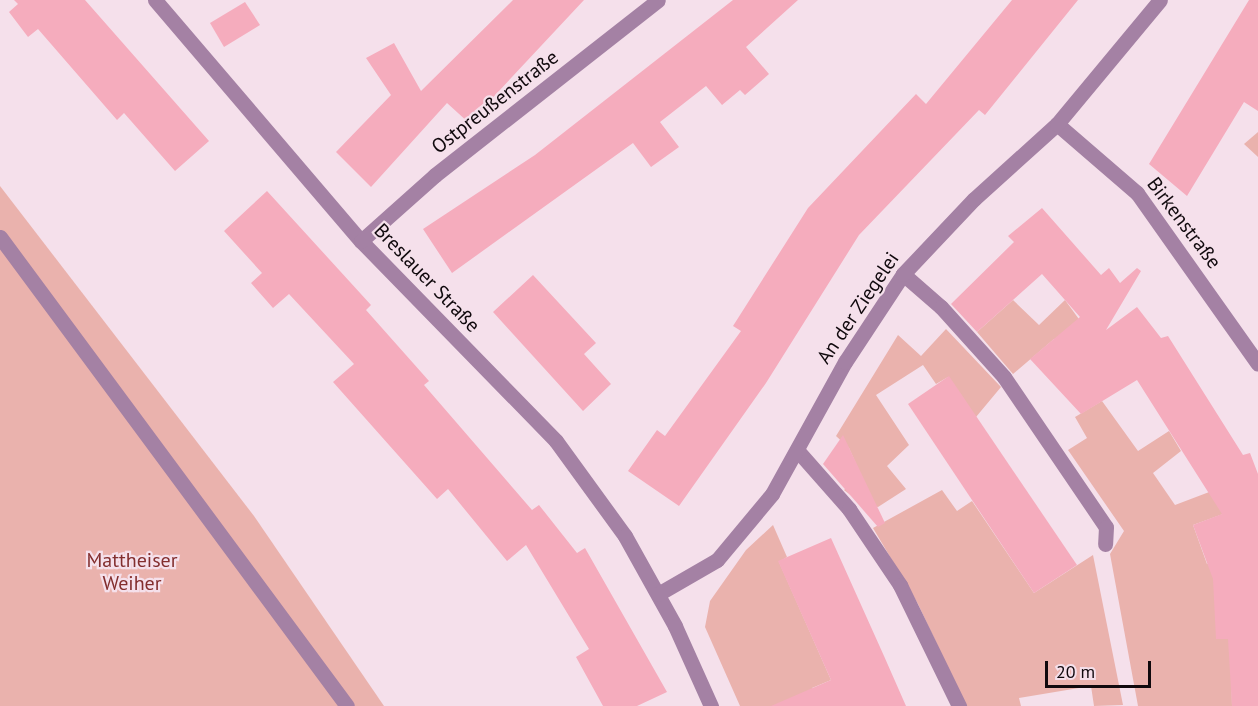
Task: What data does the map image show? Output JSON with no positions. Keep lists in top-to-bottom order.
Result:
{
  "streets": {
    "street": [
      "Ostpreußenstraße",
      "Birkenstraße",
      "Breslauer Straße",
      "An der Ziegelei"
    ]
  },
  "crossings": [
    ["Ostpreußenstraße", "Breslauer Straße"],
    ["Birkenstraße", "An der Ziegelei"],
    ["Breslauer Straße", "An der Ziegelei"]
  ],
  "parks": ["Mattheiser Weiher"],
  "scale_bar": "20 m"
}
